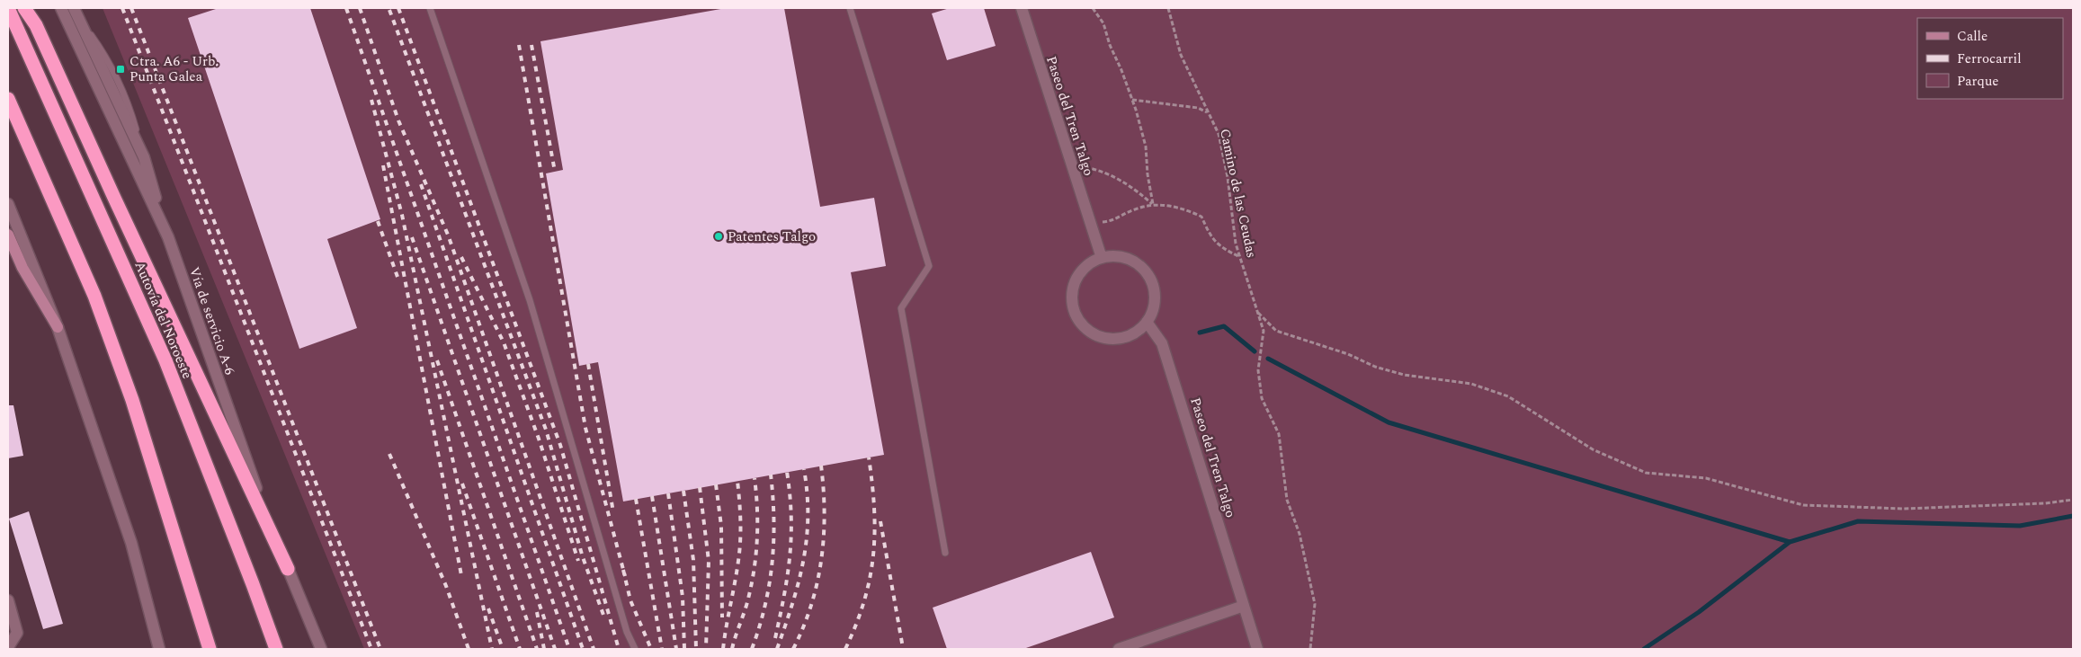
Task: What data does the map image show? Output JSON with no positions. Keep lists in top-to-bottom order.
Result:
{
  "streets": {
    "highway": ["Autovía del Noroeste"],
    "street": ["Paseo del Tren Talgo", "Vía de servicio A-6"],
    "path": ["Camino de las Ceudas"]
  },
  "places": {
    "transit": ["Ctra. A6 - Urb. Punta Galea"],
    "other": ["Patentes Talgo"]
  },
  "legend": ["Calle", "Ferrocarril", "Parque"]
}
